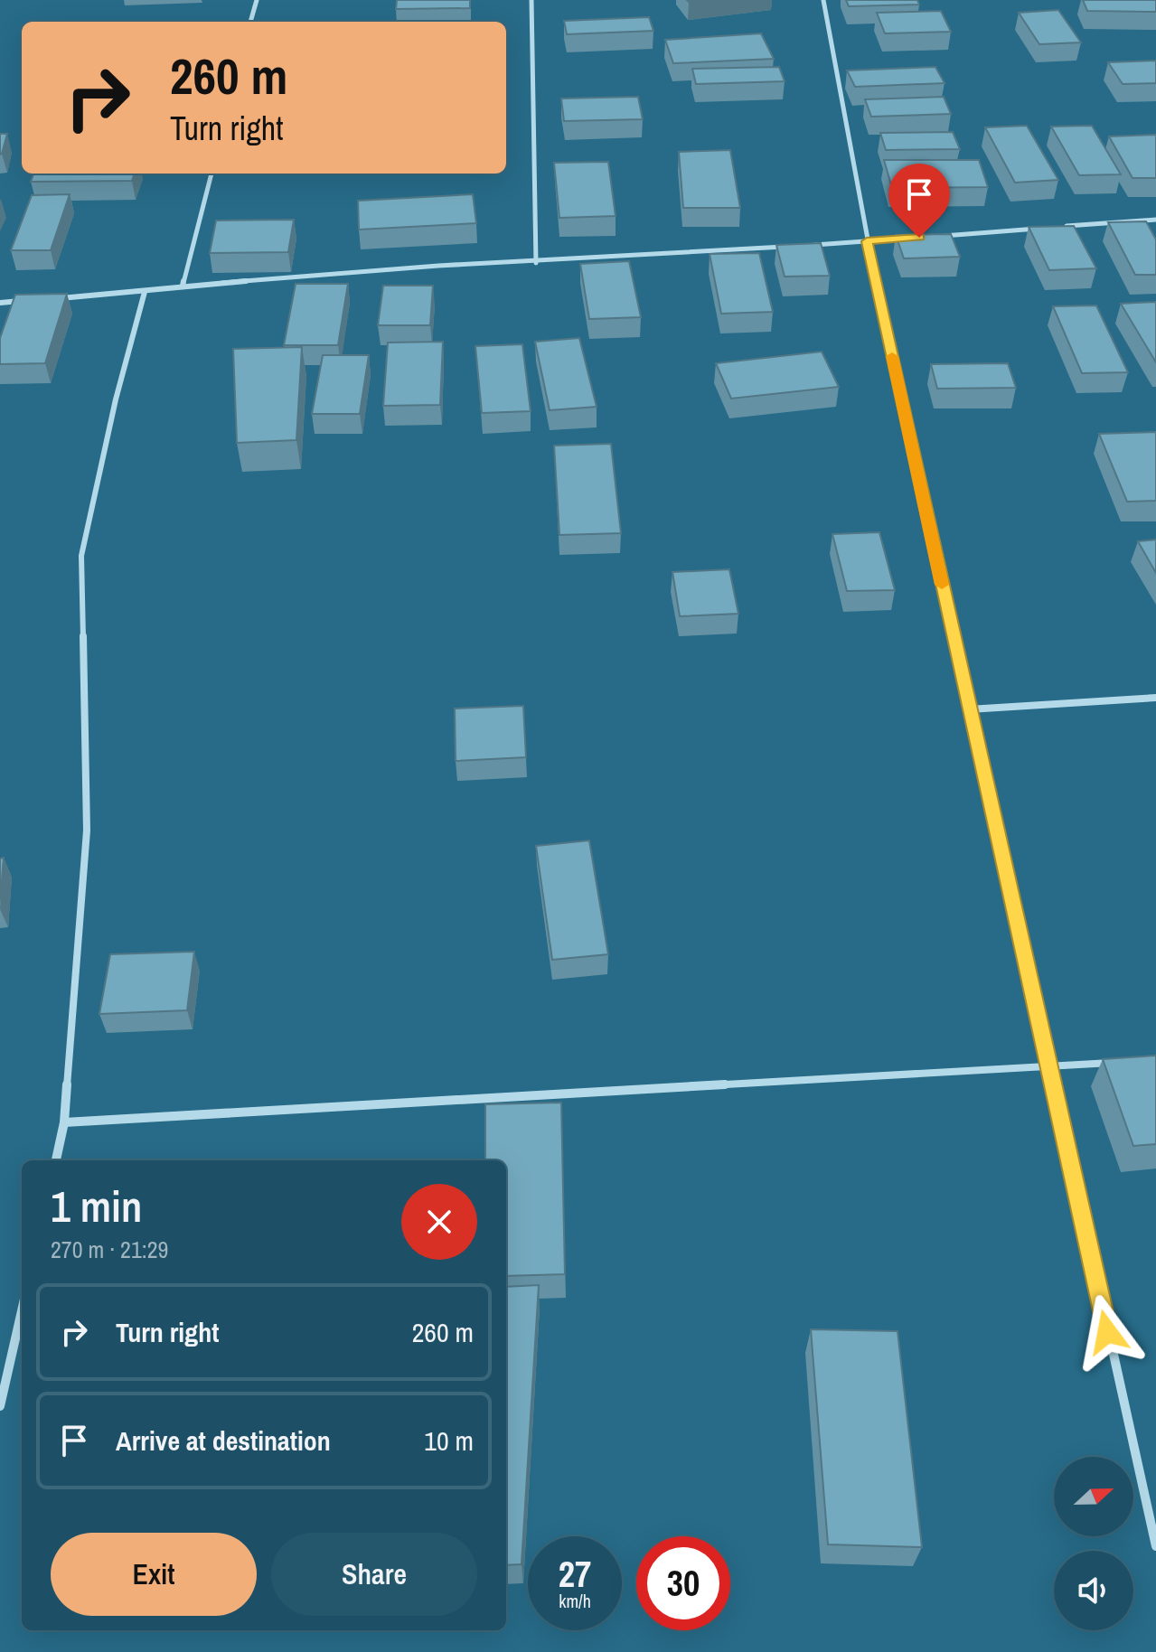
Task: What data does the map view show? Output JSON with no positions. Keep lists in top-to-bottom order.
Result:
{
  "north": "right",
  "page": {
    "turn": ["260 m", "Turn right"],
    "heading": ["1 min", "270 m · 21:29"],
    "list": [
      {
        "name": "Turn right",
        "value": "260 m"
      },
      {
        "name": "Arrive at destination",
        "value": "10 m"
      }
    ],
    "buttons": ["Exit", "Share"],
    "speed": "27 km/h",
    "limit": "30"
  }
}
